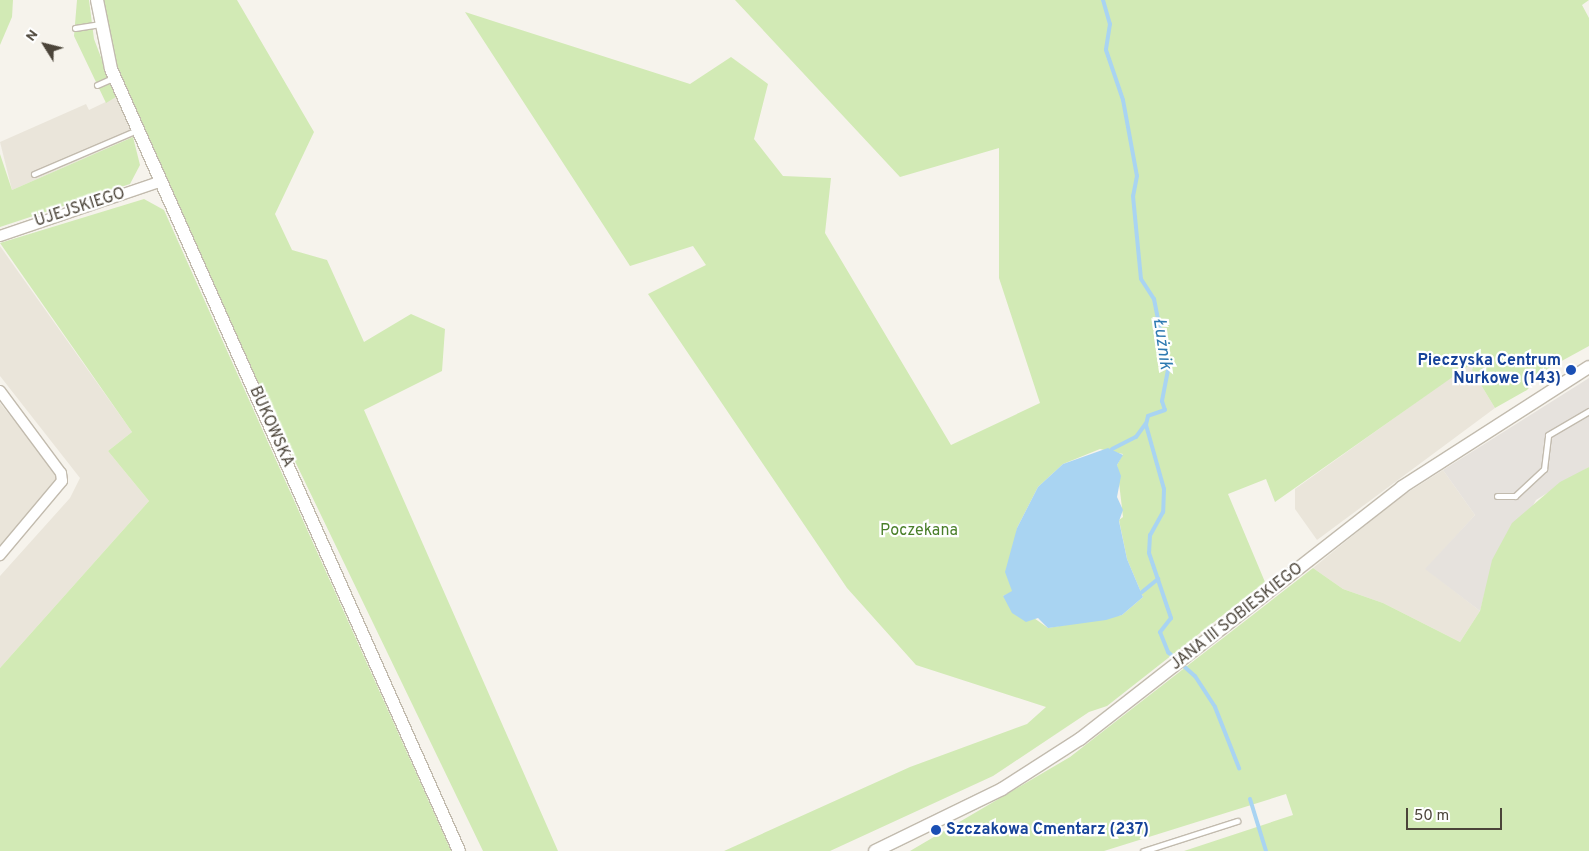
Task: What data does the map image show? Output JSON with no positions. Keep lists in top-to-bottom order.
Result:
{
  "streets": {
    "street": ["UJEJSKIEGO", "BUKOWSKA", "JANA III SOBIESKIEGO"]
  },
  "crossings": [
    ["UJEJSKIEGO", "BUKOWSKA"]
  ],
  "water": ["Łużnik"],
  "parks": ["Poczekana"],
  "places": ["Pieczyska Centrum Nurkowe (143)", "Szczakowa Cmentarz (237)"],
  "scale_bar": "50 m",
  "north": "top left"
}
